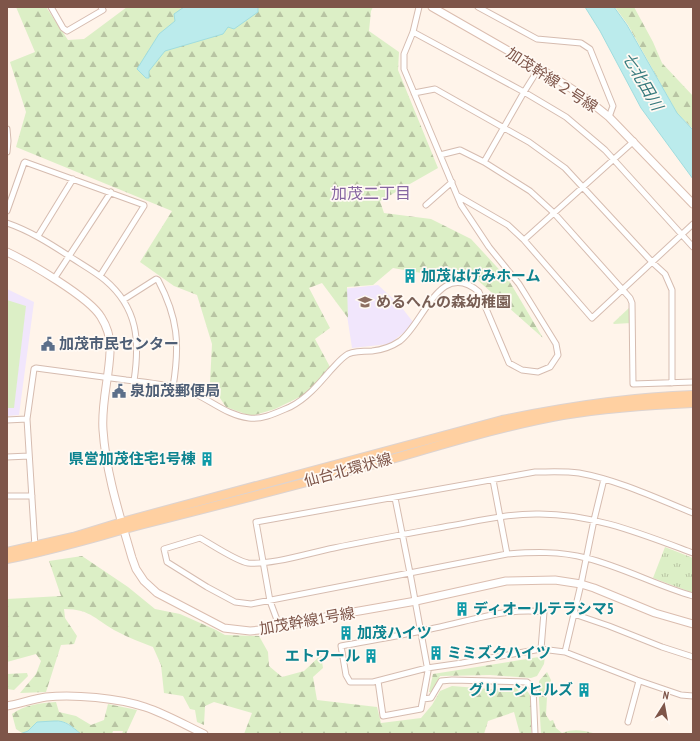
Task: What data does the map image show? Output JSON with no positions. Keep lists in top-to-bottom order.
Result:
{
  "streets": {
    "main road": ["仙台北環状線"],
    "street": ["加茂幹線２号線", "加茂幹線1号線"]
  },
  "crossings": [
    ["仙台北環状線", "加茂幹線1号線"]
  ],
  "districts": ["加茂二丁目"],
  "water": ["七北田川"],
  "places": {
    "building": [
      "加茂はげみホーム",
      "県営加茂住宅1号棟",
      "ディオールテラシマ5",
      "加茂ハイツ",
      "ミミズクハイツ",
      "エトワール",
      "グリーンヒルズ"
    ],
    "school or university": ["めるへんの森幼稚園"],
    "public building": ["加茂市民センター", "泉加茂郵便局"]
  },
  "north": "top"
}
